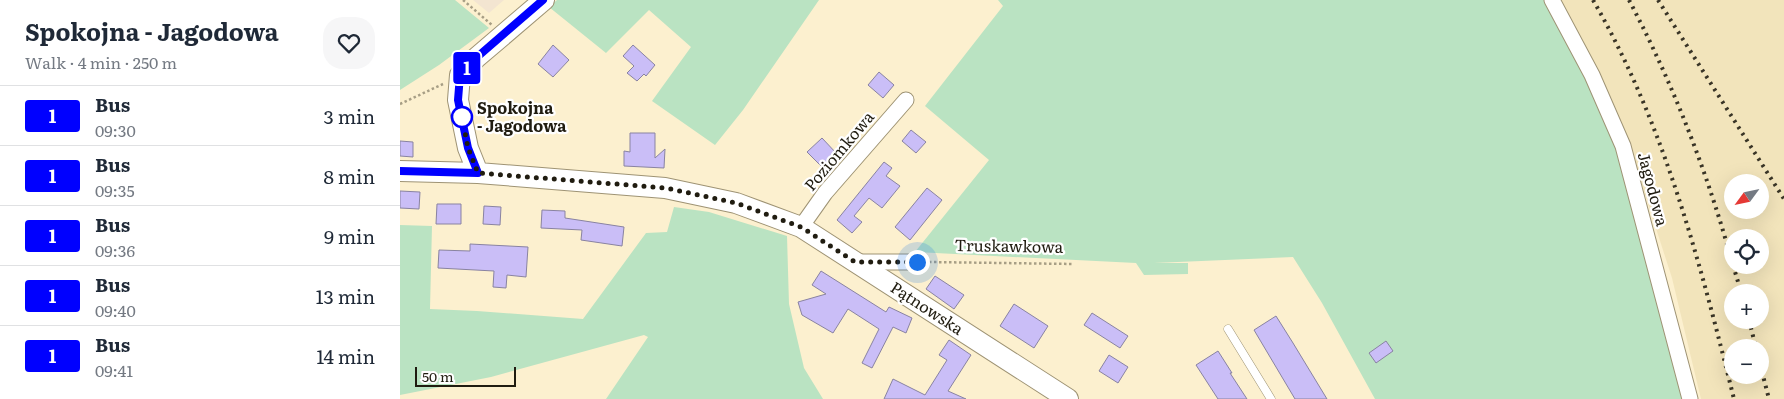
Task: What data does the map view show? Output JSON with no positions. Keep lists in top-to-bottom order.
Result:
{
  "streets": {
    "street": ["Poziomkowa", "Jagodowa", "Pątnowska"],
    "path": ["Truskawkowa"]
  },
  "crossings": [
    ["Poziomkowa", "Pątnowska"]
  ],
  "places": ["Spokojna - Jagodowa"],
  "lines": ["bus line 1"],
  "scale_bar": "50 m",
  "north": "bottom left",
  "page": {
    "heading": ["Spokojna - Jagodowa", "Walk · 4 min · 250 m"],
    "on_map": "1",
    "list": [
      {
        "mark": "1",
        "name": "Bus",
        "note": "09:30",
        "value": "3 min"
      },
      {
        "mark": "1",
        "name": "Bus",
        "note": "09:35",
        "value": "8 min"
      },
      {
        "mark": "1",
        "name": "Bus",
        "note": "09:36",
        "value": "9 min"
      },
      {
        "mark": "1",
        "name": "Bus",
        "note": "09:40",
        "value": "13 min"
      },
      {
        "mark": "1",
        "name": "Bus",
        "note": "09:41",
        "value": "14 min"
      }
    ],
    "map_buttons": ["+", "−"],
    "scale": "50 m"
  }
}
